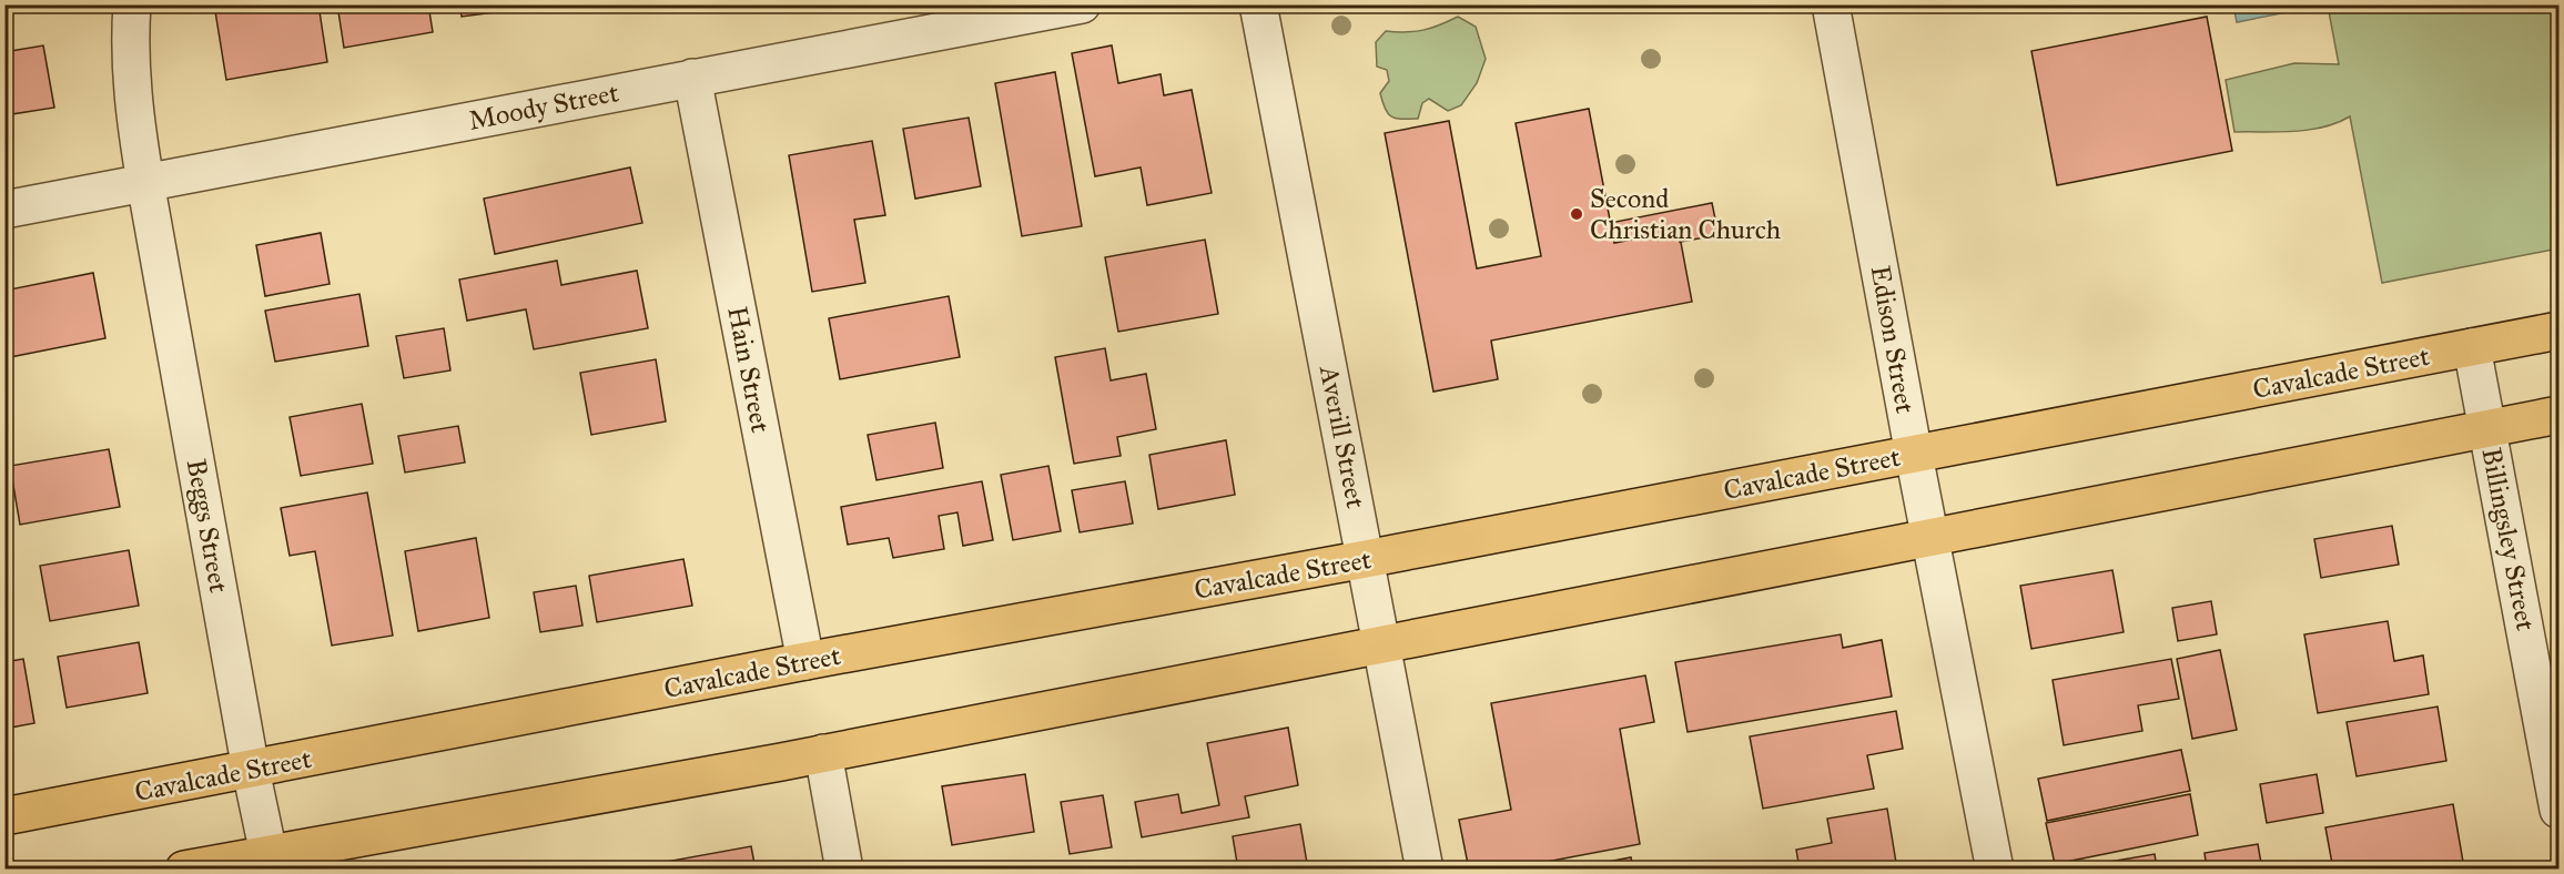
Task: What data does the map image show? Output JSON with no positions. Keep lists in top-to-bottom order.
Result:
{
  "streets": {
    "main road": ["Cavalcade Street"],
    "street": [
      "Moody Street",
      "Edison Street",
      "Hain Street",
      "Averill Street",
      "Beggs Street",
      "Billingsley Street"
    ]
  },
  "crossings": [
    ["Moody Street", "Hain Street"],
    ["Moody Street", "Beggs Street"],
    ["Edison Street", "Cavalcade Street"],
    ["Hain Street", "Cavalcade Street"],
    ["Cavalcade Street", "Averill Street"],
    ["Cavalcade Street", "Beggs Street"],
    ["Cavalcade Street", "Billingsley Street"]
  ],
  "places": ["Second Christian Church"]
}
